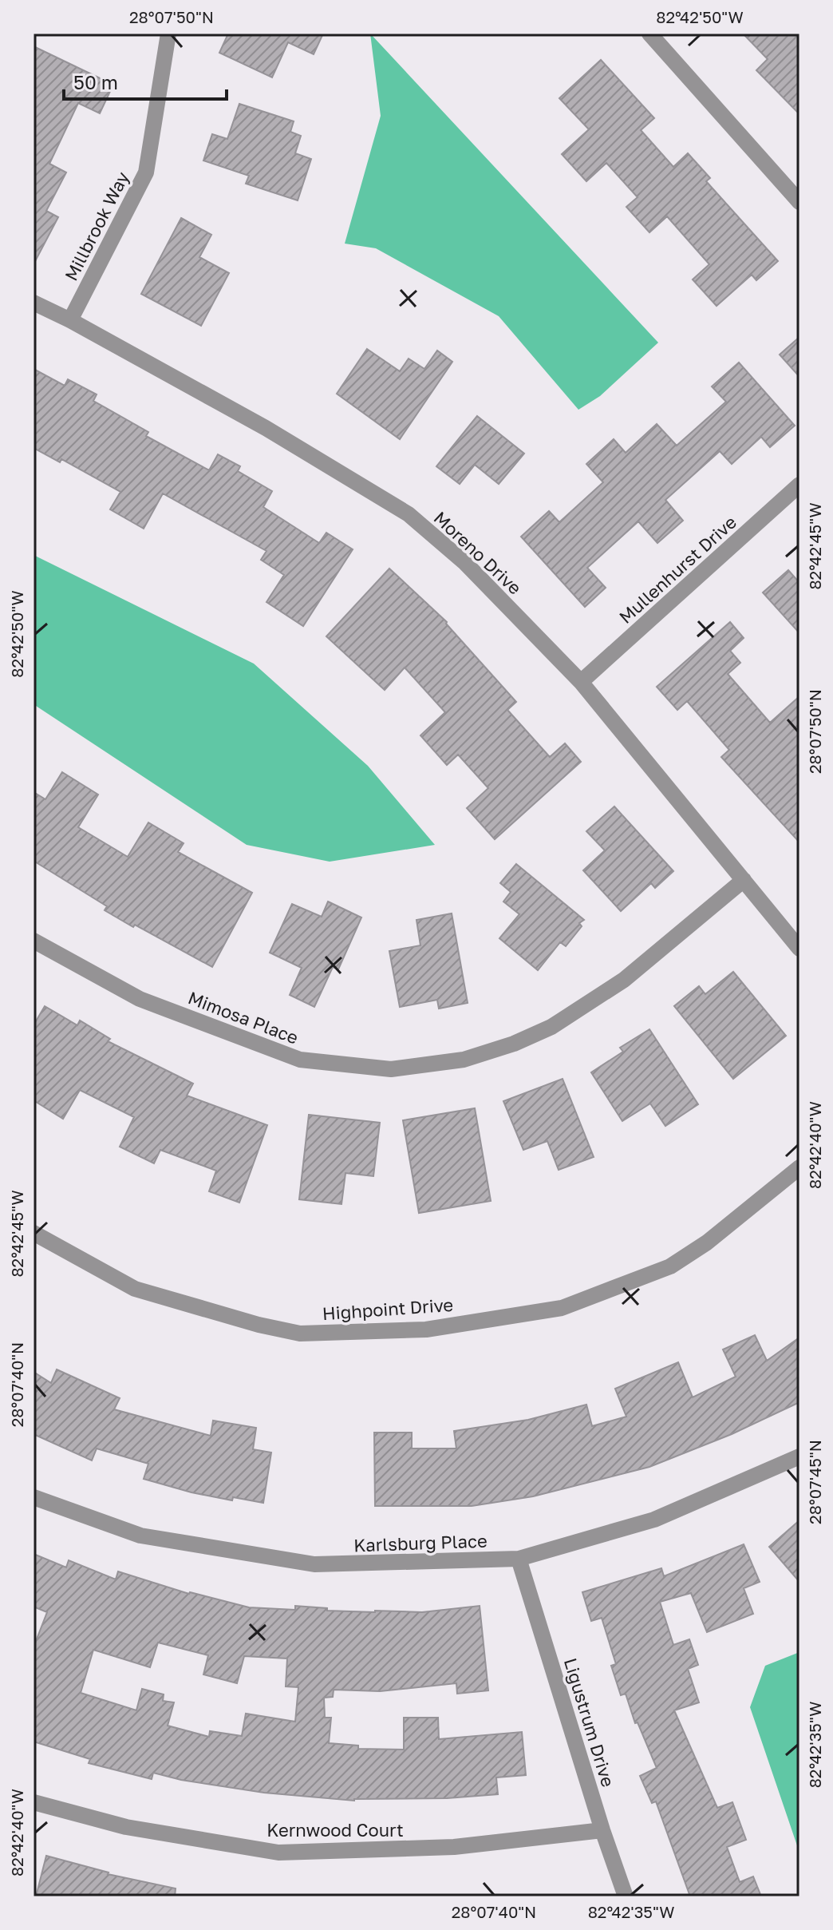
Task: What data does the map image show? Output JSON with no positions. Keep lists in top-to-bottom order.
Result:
{
  "streets": {
    "street": [
      "Millbrook Way",
      "Moreno Drive",
      "Mullenhurst Drive",
      "Mimosa Place",
      "Highpoint Drive",
      "Karlsburg Place",
      "Ligustrum Drive",
      "Kernwood Court"
    ]
  },
  "crossings": [
    ["Millbrook Way", "Moreno Drive"],
    ["Moreno Drive", "Mullenhurst Drive"],
    ["Moreno Drive", "Mimosa Place"],
    ["Karlsburg Place", "Ligustrum Drive"],
    ["Ligustrum Drive", "Kernwood Court"]
  ],
  "scale_bar": "50 m",
  "coordinates": [
    "28°07'50\"N",
    "82°42'50\"W",
    "82°42'45\"W",
    "82°42'40\"W",
    "28°07'40\"N",
    "28°07'45\"N",
    "82°42'35\"W"
  ]
}
